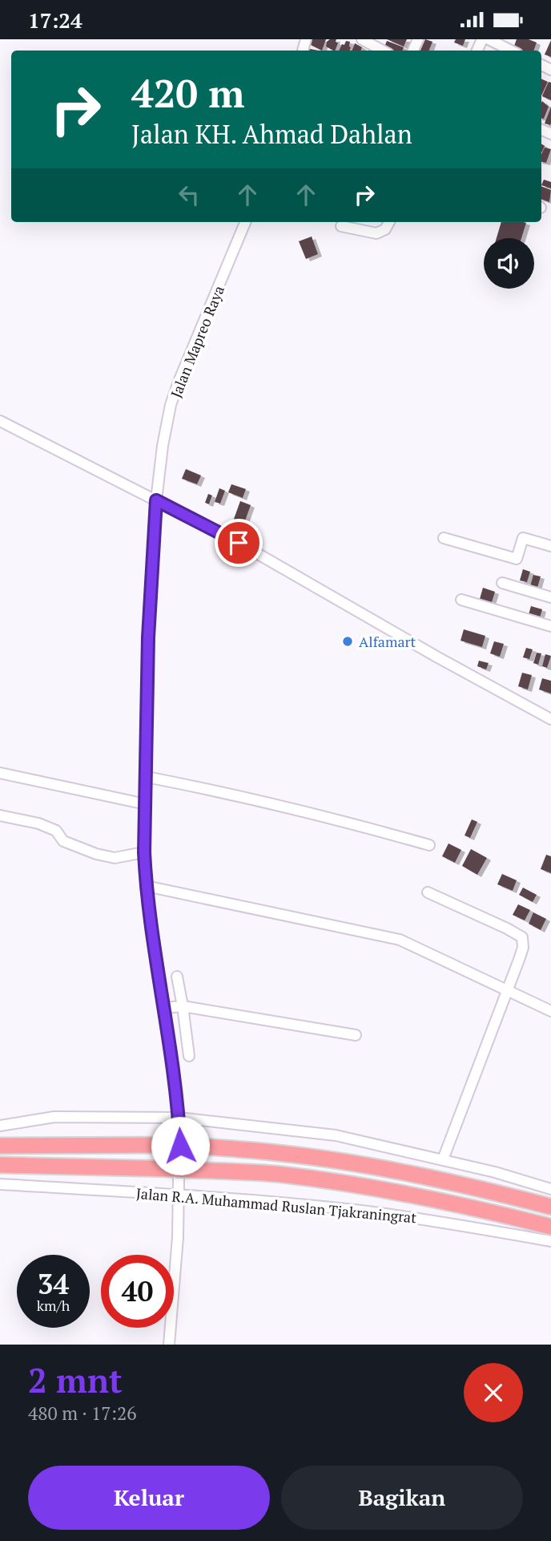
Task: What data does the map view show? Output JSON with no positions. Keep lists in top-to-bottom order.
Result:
{
  "streets": {
    "highway": ["Jalan R.A. Muhammad Ruslan Tjakraningrat"],
    "street": ["Jalan Mapreo Raya"]
  },
  "crossings": [
    ["Jalan Mapreo Raya", "Jalan R.A. Muhammad Ruslan Tjakraningrat"]
  ],
  "places": ["Alfamart"],
  "page": {
    "status": "17:24",
    "turn": ["420 m", "Jalan KH. Ahmad Dahlan"],
    "speed": "34 km/h",
    "limit": "40",
    "heading": ["2 mnt", "480 m · 17:26"],
    "buttons": ["Keluar", "Bagikan"]
  }
}
